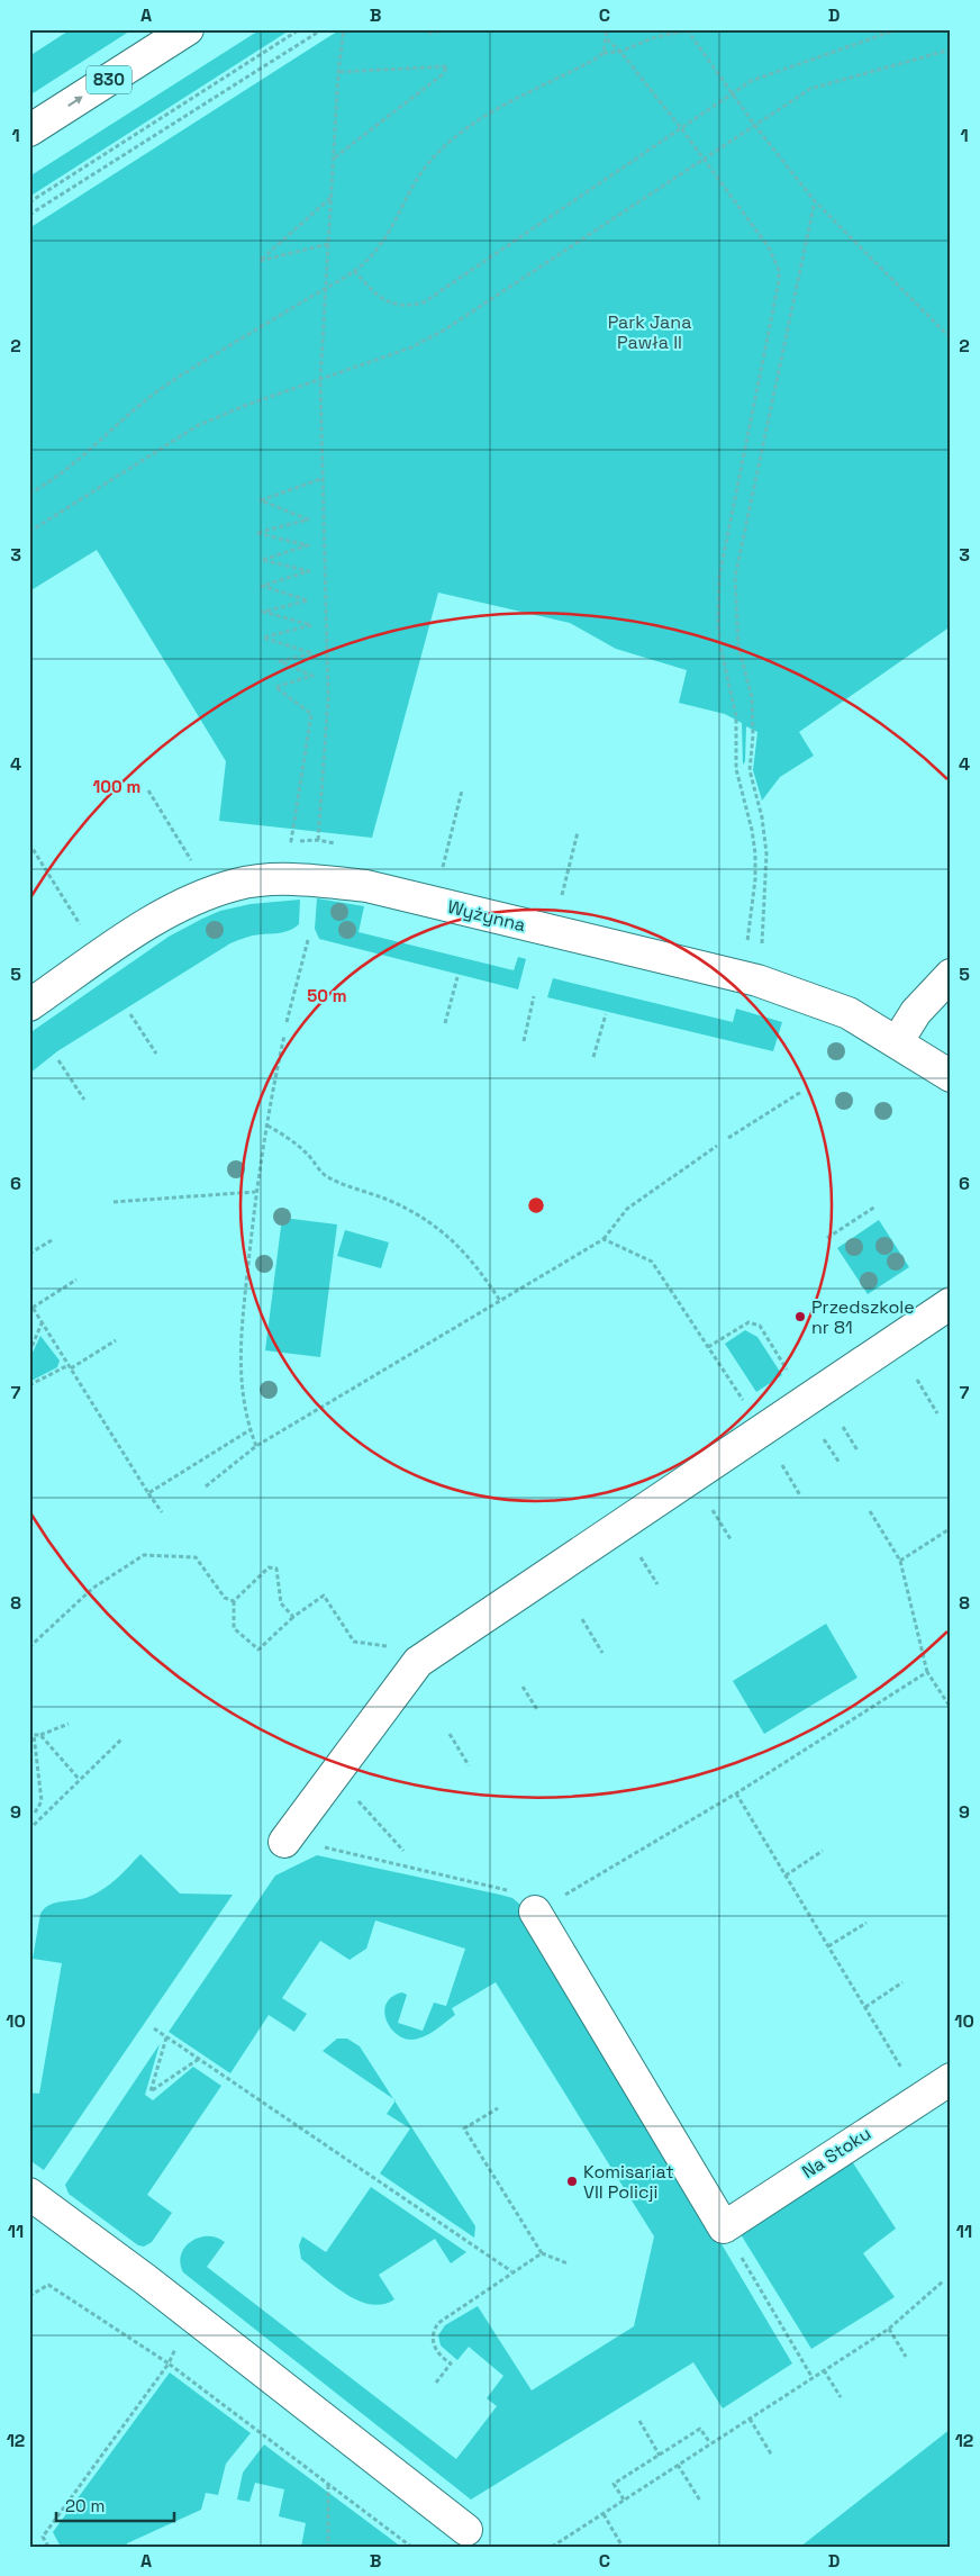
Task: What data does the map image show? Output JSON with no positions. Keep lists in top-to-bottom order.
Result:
{
  "streets": {
    "street": ["830", "Wyżynna", "Na Stoku"]
  },
  "parks": ["Park Jana Pawła II"],
  "places": ["Przedszkole nr 81", "Komisariat VII Policji"],
  "scale_bar": "20 m",
  "grid": {
    "columns": [
      "A",
      "B",
      "C",
      "D"
    ],
    "rows": [
      "1",
      "2",
      "3",
      "4",
      "5",
      "6",
      "7",
      "8",
      "9",
      "10",
      "11",
      "12"
    ]
  },
  "rings": ["100 m", "50 m"]
}
